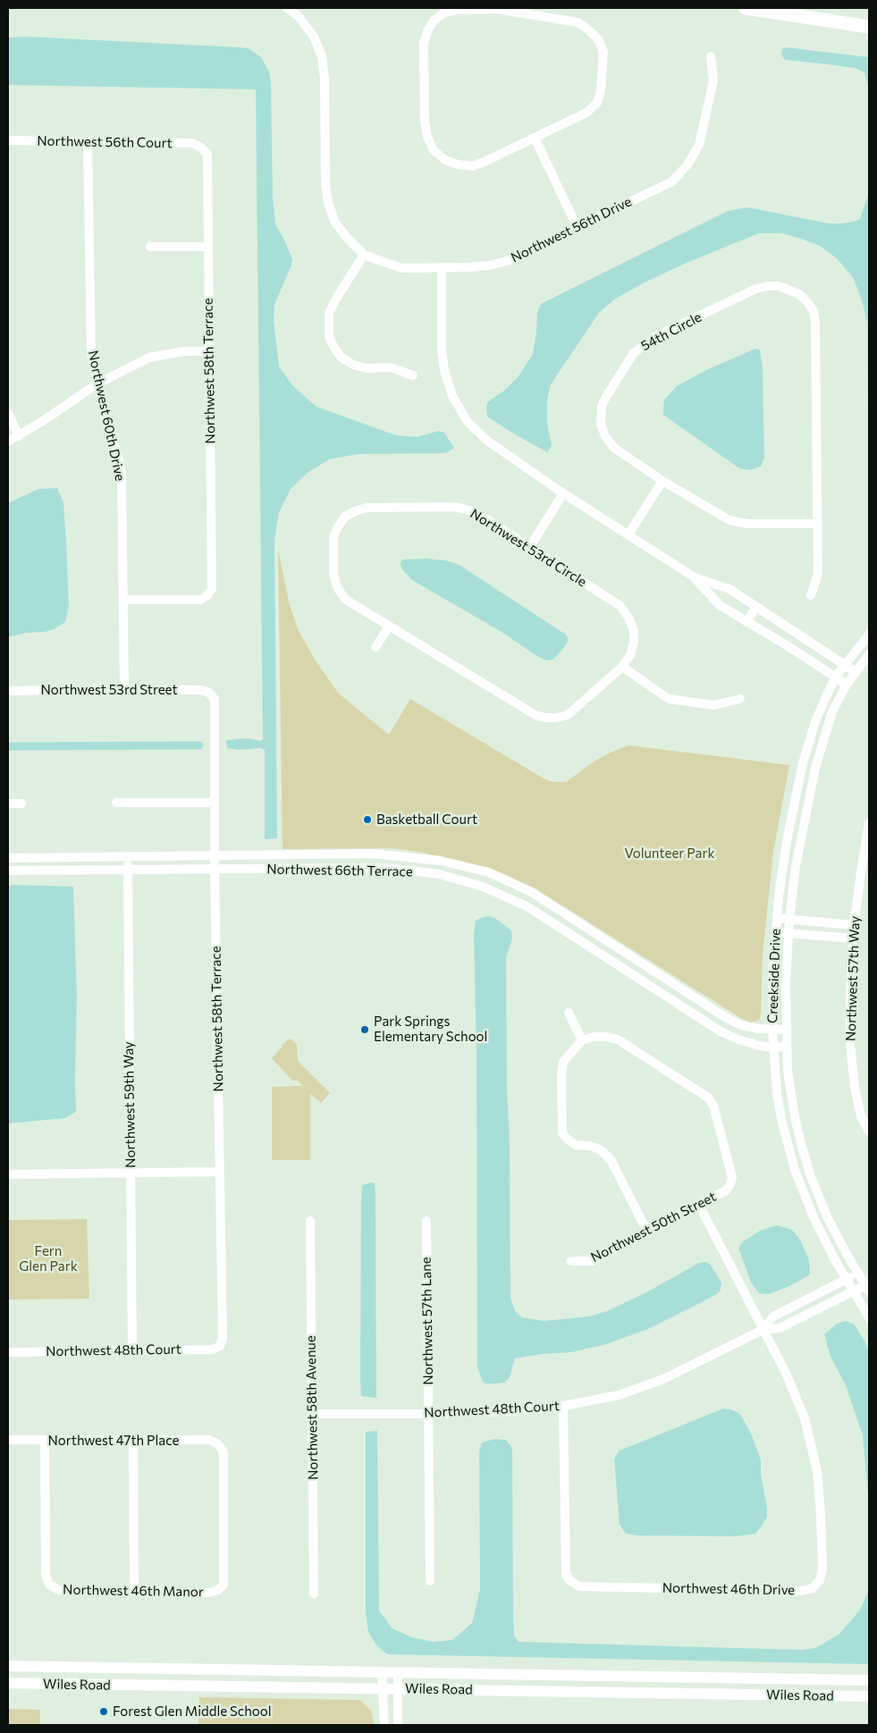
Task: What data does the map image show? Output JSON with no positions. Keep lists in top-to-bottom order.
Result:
{
  "streets": {
    "main road": ["Wiles Road"],
    "street": [
      "Northwest 56th Court",
      "Northwest 56th Drive",
      "54th Circle",
      "Northwest 58th Terrace",
      "Northwest 60th Drive",
      "Northwest 53rd Circle",
      "Northwest 53rd Street",
      "Northwest 66th Terrace",
      "Creekside Drive",
      "Northwest 57th Way",
      "Northwest 59th Way",
      "Northwest 50th Street",
      "Northwest 57th Lane",
      "Northwest 48th Court",
      "Northwest 58th Avenue",
      "Northwest 47th Place",
      "Northwest 46th Drive",
      "Northwest 46th Manor"
    ]
  },
  "crossings": [
    ["Northwest 56th Court", "Northwest 58th Terrace"],
    ["Northwest 56th Court", "Northwest 60th Drive"],
    ["Northwest 58th Terrace", "Northwest 60th Drive"],
    ["Northwest 58th Terrace", "Northwest 53rd Street"],
    ["Northwest 58th Terrace", "Northwest 66th Terrace"],
    ["Northwest 58th Terrace", "Northwest 48th Court"],
    ["Northwest 60th Drive", "Northwest 53rd Street"],
    ["Northwest 66th Terrace", "Creekside Drive"],
    ["Northwest 66th Terrace", "Northwest 59th Way"],
    ["Creekside Drive", "Northwest 48th Court"],
    ["Northwest 59th Way", "Northwest 48th Court"],
    ["Northwest 50th Street", "Northwest 46th Drive"],
    ["Northwest 57th Lane", "Northwest 48th Court"],
    ["Northwest 48th Court", "Northwest 58th Avenue"],
    ["Northwest 48th Court", "Northwest 46th Drive"],
    ["Northwest 47th Place", "Northwest 46th Manor"]
  ],
  "parks": ["Volunteer Park", "Fern Glen Park"],
  "places": ["Basketball Court", "Park Springs Elementary School", "Forest Glen Middle School"]
}
